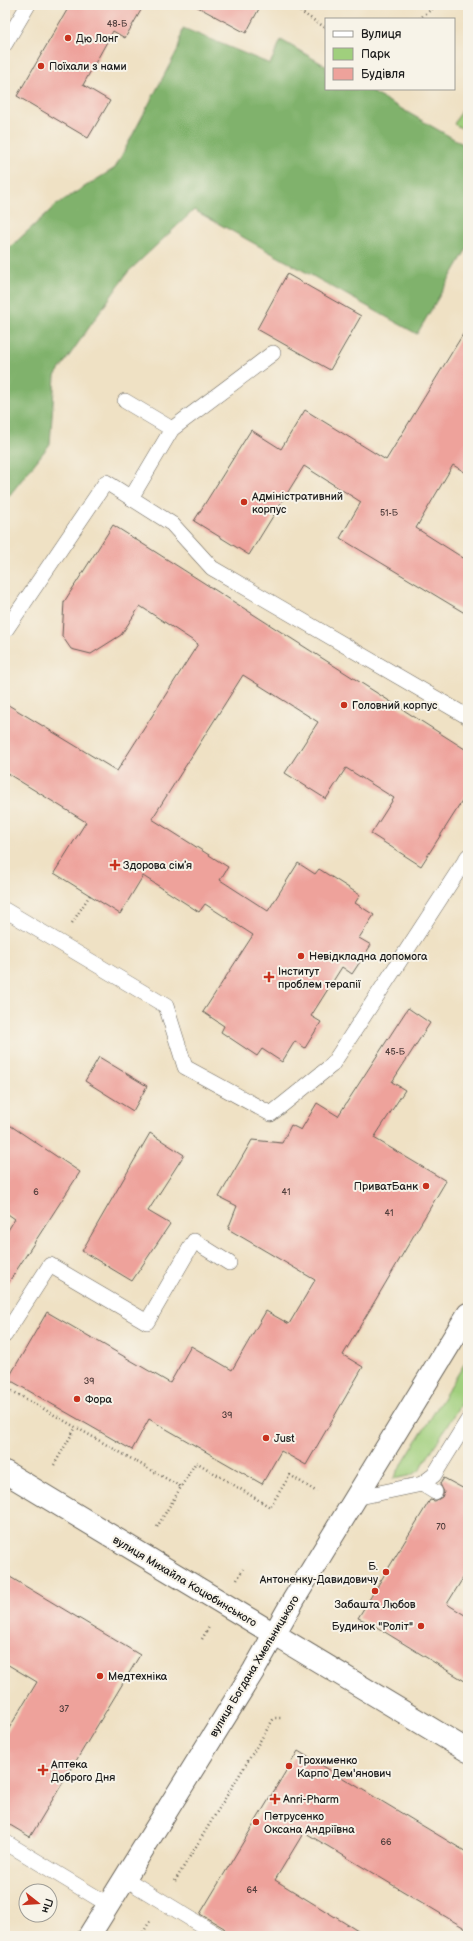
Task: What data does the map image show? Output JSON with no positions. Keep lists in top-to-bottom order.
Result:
{
  "streets": {
    "street": ["вулиця Михайла Коцюбинського", "вулиця Богдана Хмельницького"]
  },
  "crossings": [
    ["вулиця Михайла Коцюбинського", "вулиця Богдана Хмельницького"]
  ],
  "places": {
    "other": [
      "Дю Лонг",
      "Поїхали з нами",
      "Адміністративний корпус",
      "Головний корпус",
      "Невідкладна допомога",
      "ПриватБанк",
      "Фора",
      "Just",
      "Б. Антоненку-Давидовичу",
      "Забашта Любов",
      "Будинок \"Роліт\"",
      "Медтехніка",
      "Трохименко Карпо Дем'янович",
      "Петрусенко Оксана Андріївна"
    ],
    "health": [
      "Здорова сімʼя",
      "Інститут проблем терапії",
      "Аптека Доброго Дня",
      "Anri-Pharm"
    ]
  },
  "house_numbers": [
    "48-Б",
    "51-Б",
    "45-Б",
    "6",
    "41",
    "41",
    "39",
    "39",
    "70",
    "37",
    "66",
    "64"
  ],
  "legend": ["Вулиця", "Парк", "Будівля"],
  "north": "right"
}
